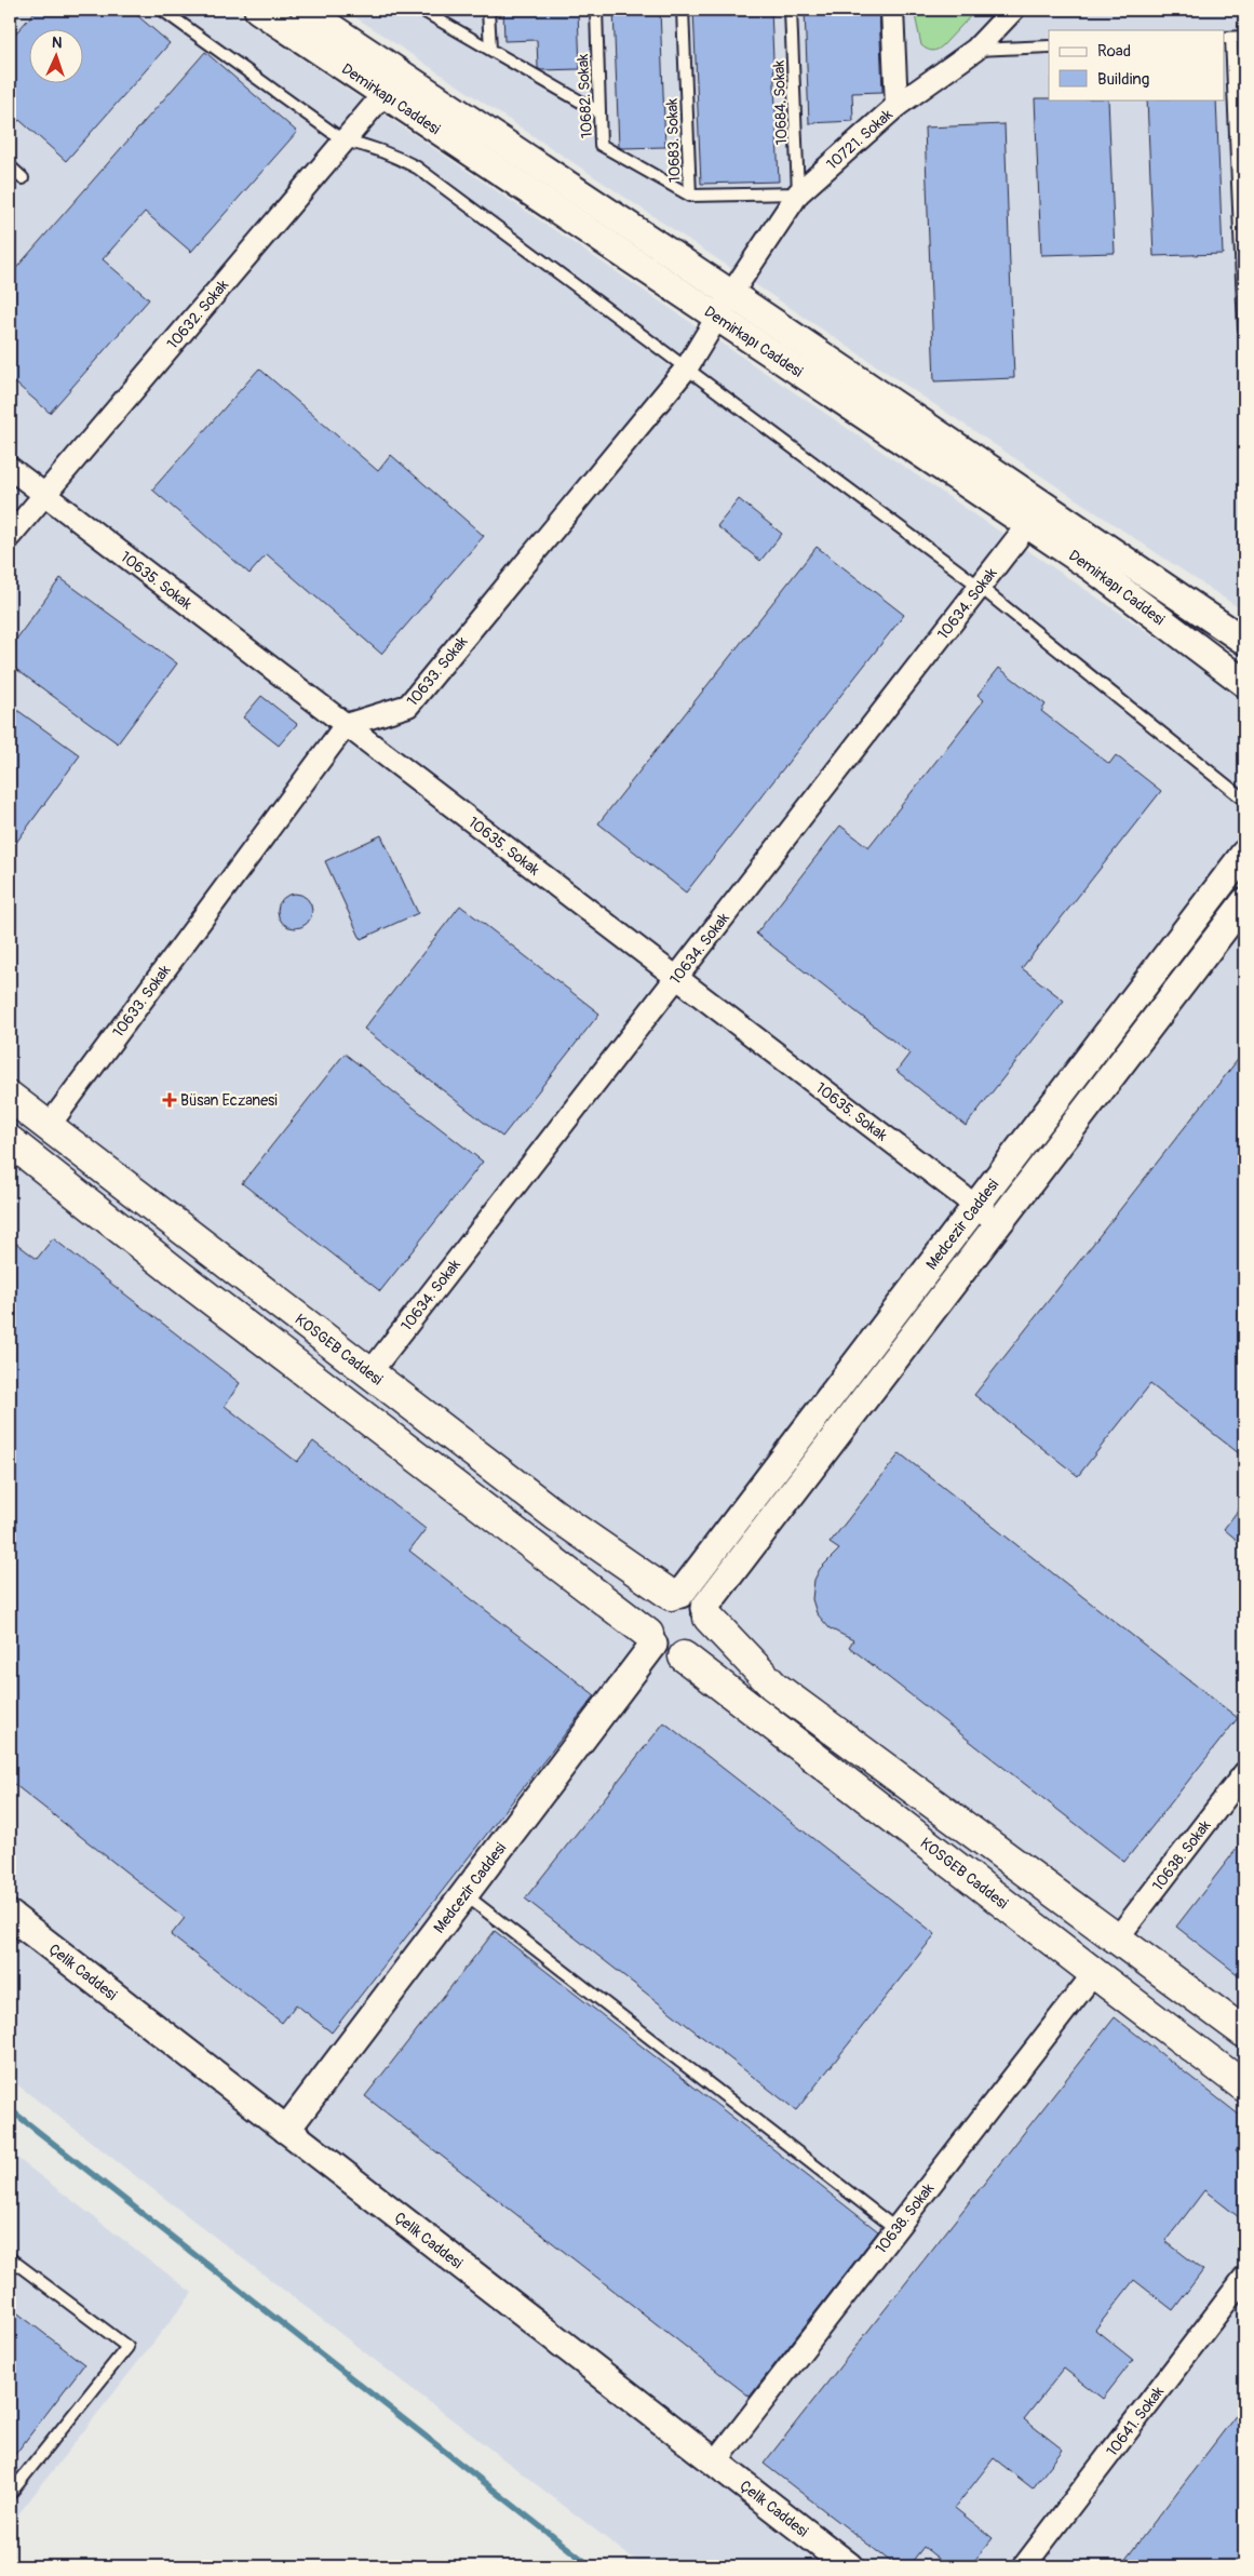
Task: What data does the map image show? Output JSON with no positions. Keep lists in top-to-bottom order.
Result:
{
  "streets": {
    "main road": ["KOSGEB Caddesi"],
    "street": [
      "Demirkapı Caddesi",
      "10721. Sokak",
      "10632. Sokak",
      "10635. Sokak",
      "10634. Sokak",
      "10633. Sokak",
      "Medcezir Caddesi",
      "10638. Sokak",
      "Çelik Caddesi",
      "10641. Sokak"
    ],
    "lane": ["10682. Sokak", "10684. Sokak", "10683. Sokak"]
  },
  "crossings": [
    ["10682. Sokak", "10683. Sokak"],
    ["Demirkapı Caddesi", "10721. Sokak"],
    ["Demirkapı Caddesi", "10632. Sokak"],
    ["Demirkapı Caddesi", "10634. Sokak"],
    ["Demirkapı Caddesi", "10633. Sokak"],
    ["10684. Sokak", "10721. Sokak"],
    ["10684. Sokak", "10683. Sokak"],
    ["10721. Sokak", "10683. Sokak"],
    ["10721. Sokak", "10633. Sokak"],
    ["10632. Sokak", "10635. Sokak"],
    ["10635. Sokak", "10634. Sokak"],
    ["10635. Sokak", "10633. Sokak"],
    ["10635. Sokak", "Medcezir Caddesi"],
    ["10634. Sokak", "KOSGEB Caddesi"],
    ["10633. Sokak", "KOSGEB Caddesi"],
    ["Medcezir Caddesi", "KOSGEB Caddesi"],
    ["Medcezir Caddesi", "Çelik Caddesi"],
    ["KOSGEB Caddesi", "10638. Sokak"],
    ["10638. Sokak", "Çelik Caddesi"]
  ],
  "places": {
    "health": ["Büsan Eczanesi"]
  },
  "legend": ["Road", "Building"],
  "north": "top"
}
